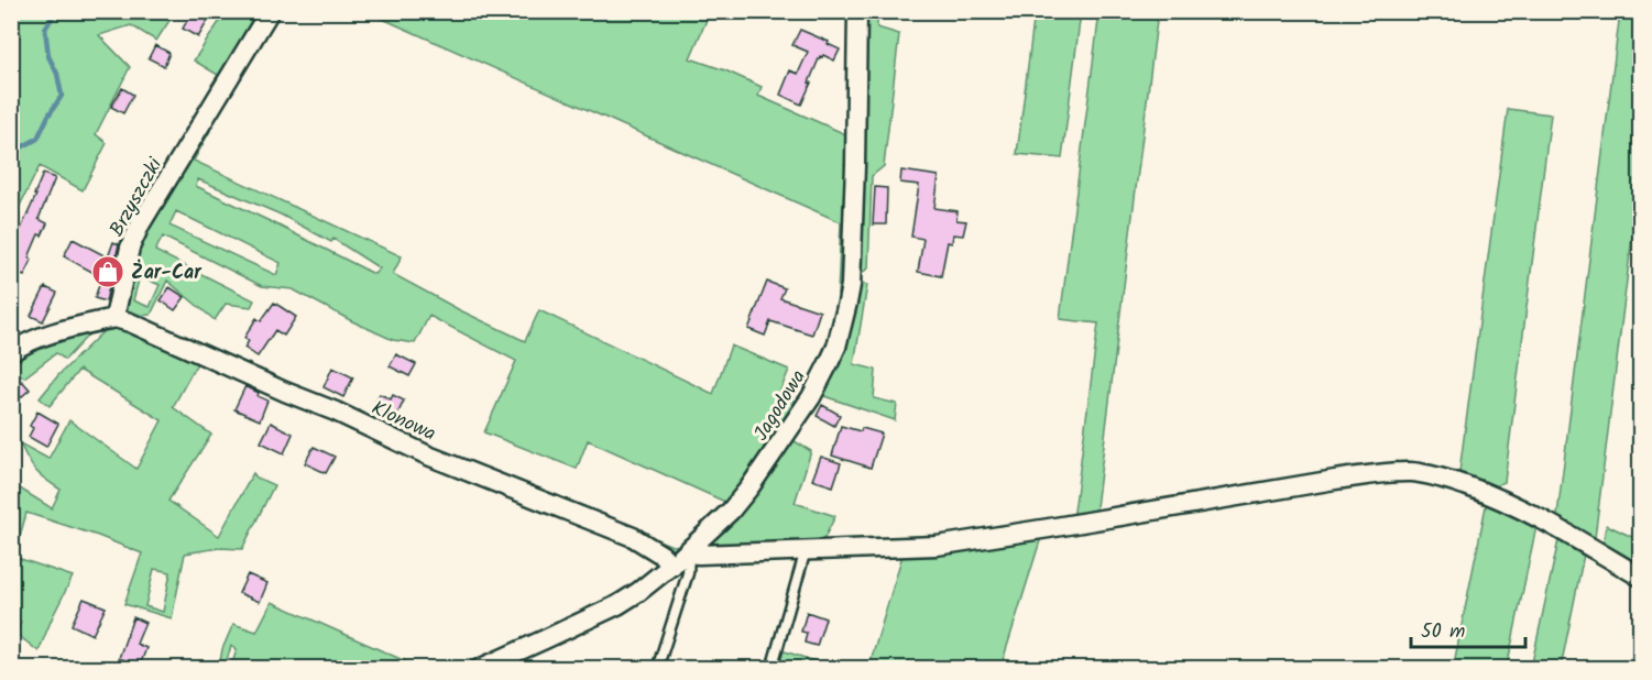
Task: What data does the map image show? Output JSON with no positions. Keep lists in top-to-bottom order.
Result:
{
  "streets": {
    "street": ["Brzyszczki", "Jagodowa", "Klonowa"]
  },
  "crossings": [
    ["Brzyszczki", "Klonowa"],
    ["Jagodowa", "Klonowa"]
  ],
  "places": {
    "shop": ["Żar-Car"]
  },
  "scale_bar": "50 m"
}
